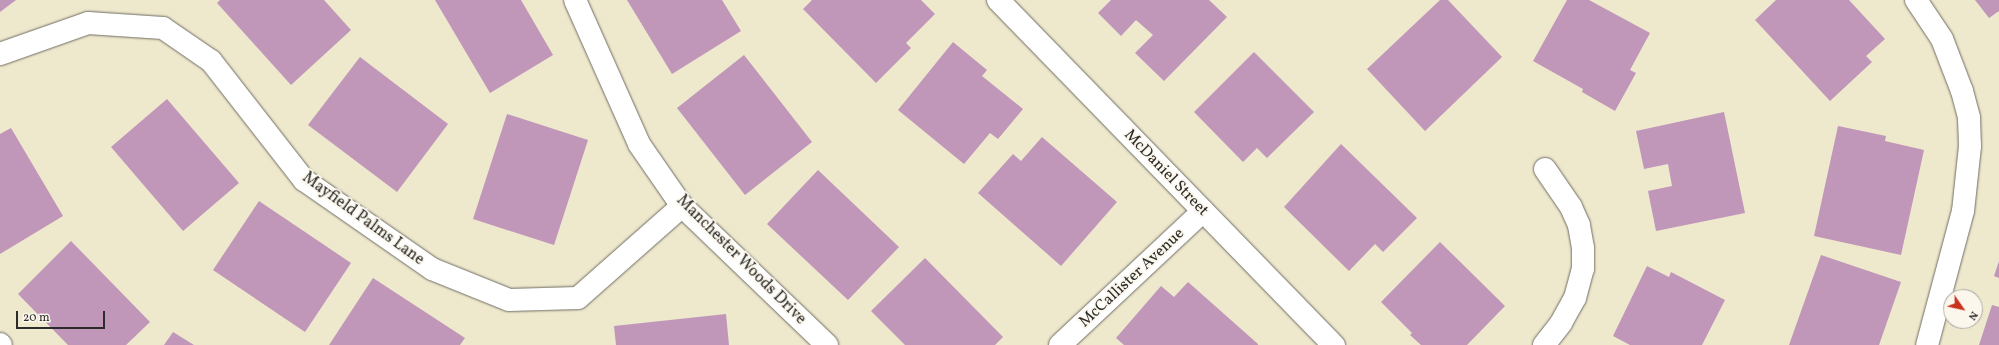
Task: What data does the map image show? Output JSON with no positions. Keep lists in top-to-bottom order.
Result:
{
  "streets": {
    "street": [
      "McDaniel Street",
      "Mayfield Palms Lane",
      "Manchester Woods Drive",
      "McCallister Avenue"
    ]
  },
  "crossings": [
    ["McDaniel Street", "McCallister Avenue"],
    ["Mayfield Palms Lane", "Manchester Woods Drive"]
  ],
  "scale_bar": "20 m",
  "north": "bottom right"
}
